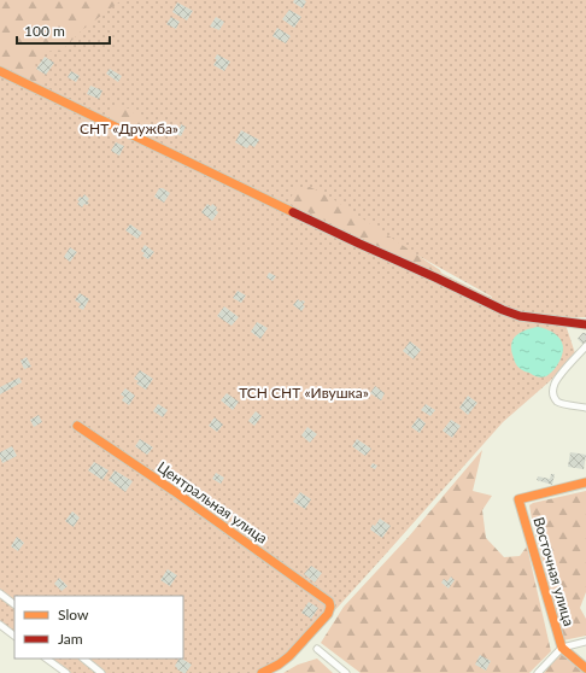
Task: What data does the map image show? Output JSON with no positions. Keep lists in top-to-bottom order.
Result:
{
  "streets": {
    "street": ["Центральная улица", "Восточная улица"]
  },
  "parks": ["СНТ «Дружба»", "ТСН СНТ «Ивушка»"],
  "legend": ["Slow", "Jam"],
  "scale_bar": "100 m"
}
